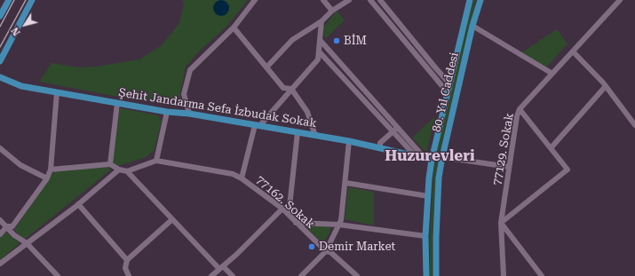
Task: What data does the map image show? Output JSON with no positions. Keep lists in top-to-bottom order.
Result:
{
  "streets": {
    "main road": ["80. Yıl Caddesi", "Şehit Jandarma Sefa İzbudak Sokak"],
    "street": ["77129. Sokak", "77162. Sokak"]
  },
  "crossings": [
    ["80. Yıl Caddesi", "Şehit Jandarma Sefa İzbudak Sokak"]
  ],
  "districts": ["Huzurevleri"],
  "places": ["BİM", "Demir Market"],
  "north": "bottom left"
}
